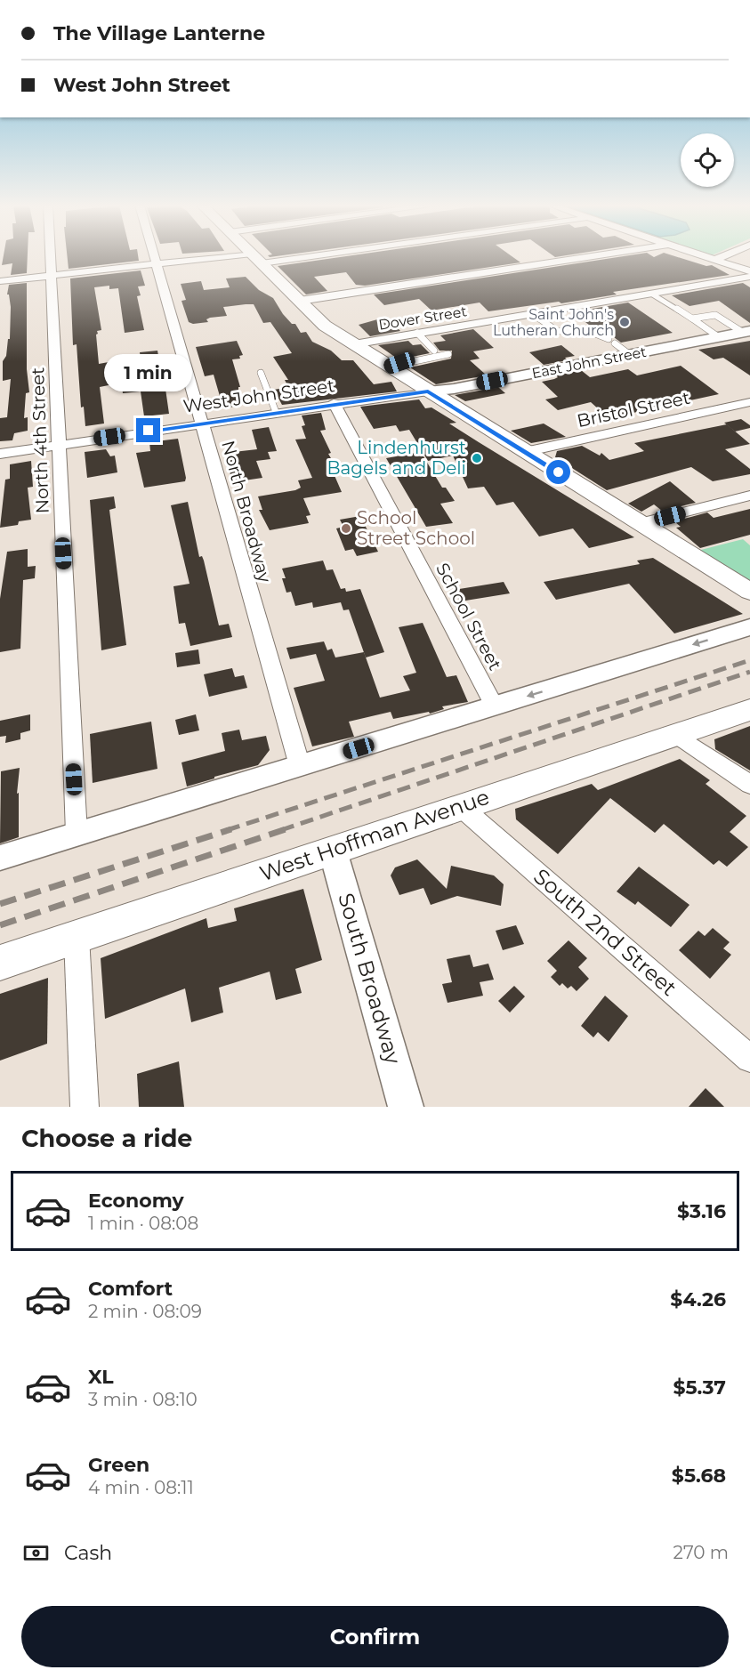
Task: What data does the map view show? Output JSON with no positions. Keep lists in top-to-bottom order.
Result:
{
  "streets": {
    "main road": ["West Hoffman Avenue"],
    "street": [
      "Dover Street",
      "East John Street",
      "West John Street",
      "Bristol Street",
      "North 4th Street",
      "North Broadway",
      "School Street",
      "South 2nd Street",
      "South Broadway"
    ]
  },
  "crossings": [
    ["East John Street", "West John Street"],
    ["West John Street", "North 4th Street"],
    ["West John Street", "North Broadway"],
    ["West John Street", "School Street"],
    ["West Hoffman Avenue", "South 2nd Street"],
    ["West Hoffman Avenue", "South Broadway"]
  ],
  "places": ["Saint John's Lutheran Church", "Lindenhurst Bagels and Deli", "School Street School"],
  "page": {
    "banner": ["The Village Lanterne", "West John Street"],
    "bubble": "1 min",
    "heading": "Choose a ride",
    "list": [
      {
        "name": "Economy",
        "note": "1 min · 08:08",
        "value": "$3.16"
      },
      {
        "name": "Comfort",
        "note": "2 min · 08:09",
        "value": "$4.26"
      },
      {
        "name": "XL",
        "note": "3 min · 08:10",
        "value": "$5.37"
      },
      {
        "name": "Green",
        "note": "4 min · 08:11",
        "value": "$5.68"
      }
    ],
    "pay": ["Cash", "270 m"],
    "buttons": "Confirm"
  }
}
